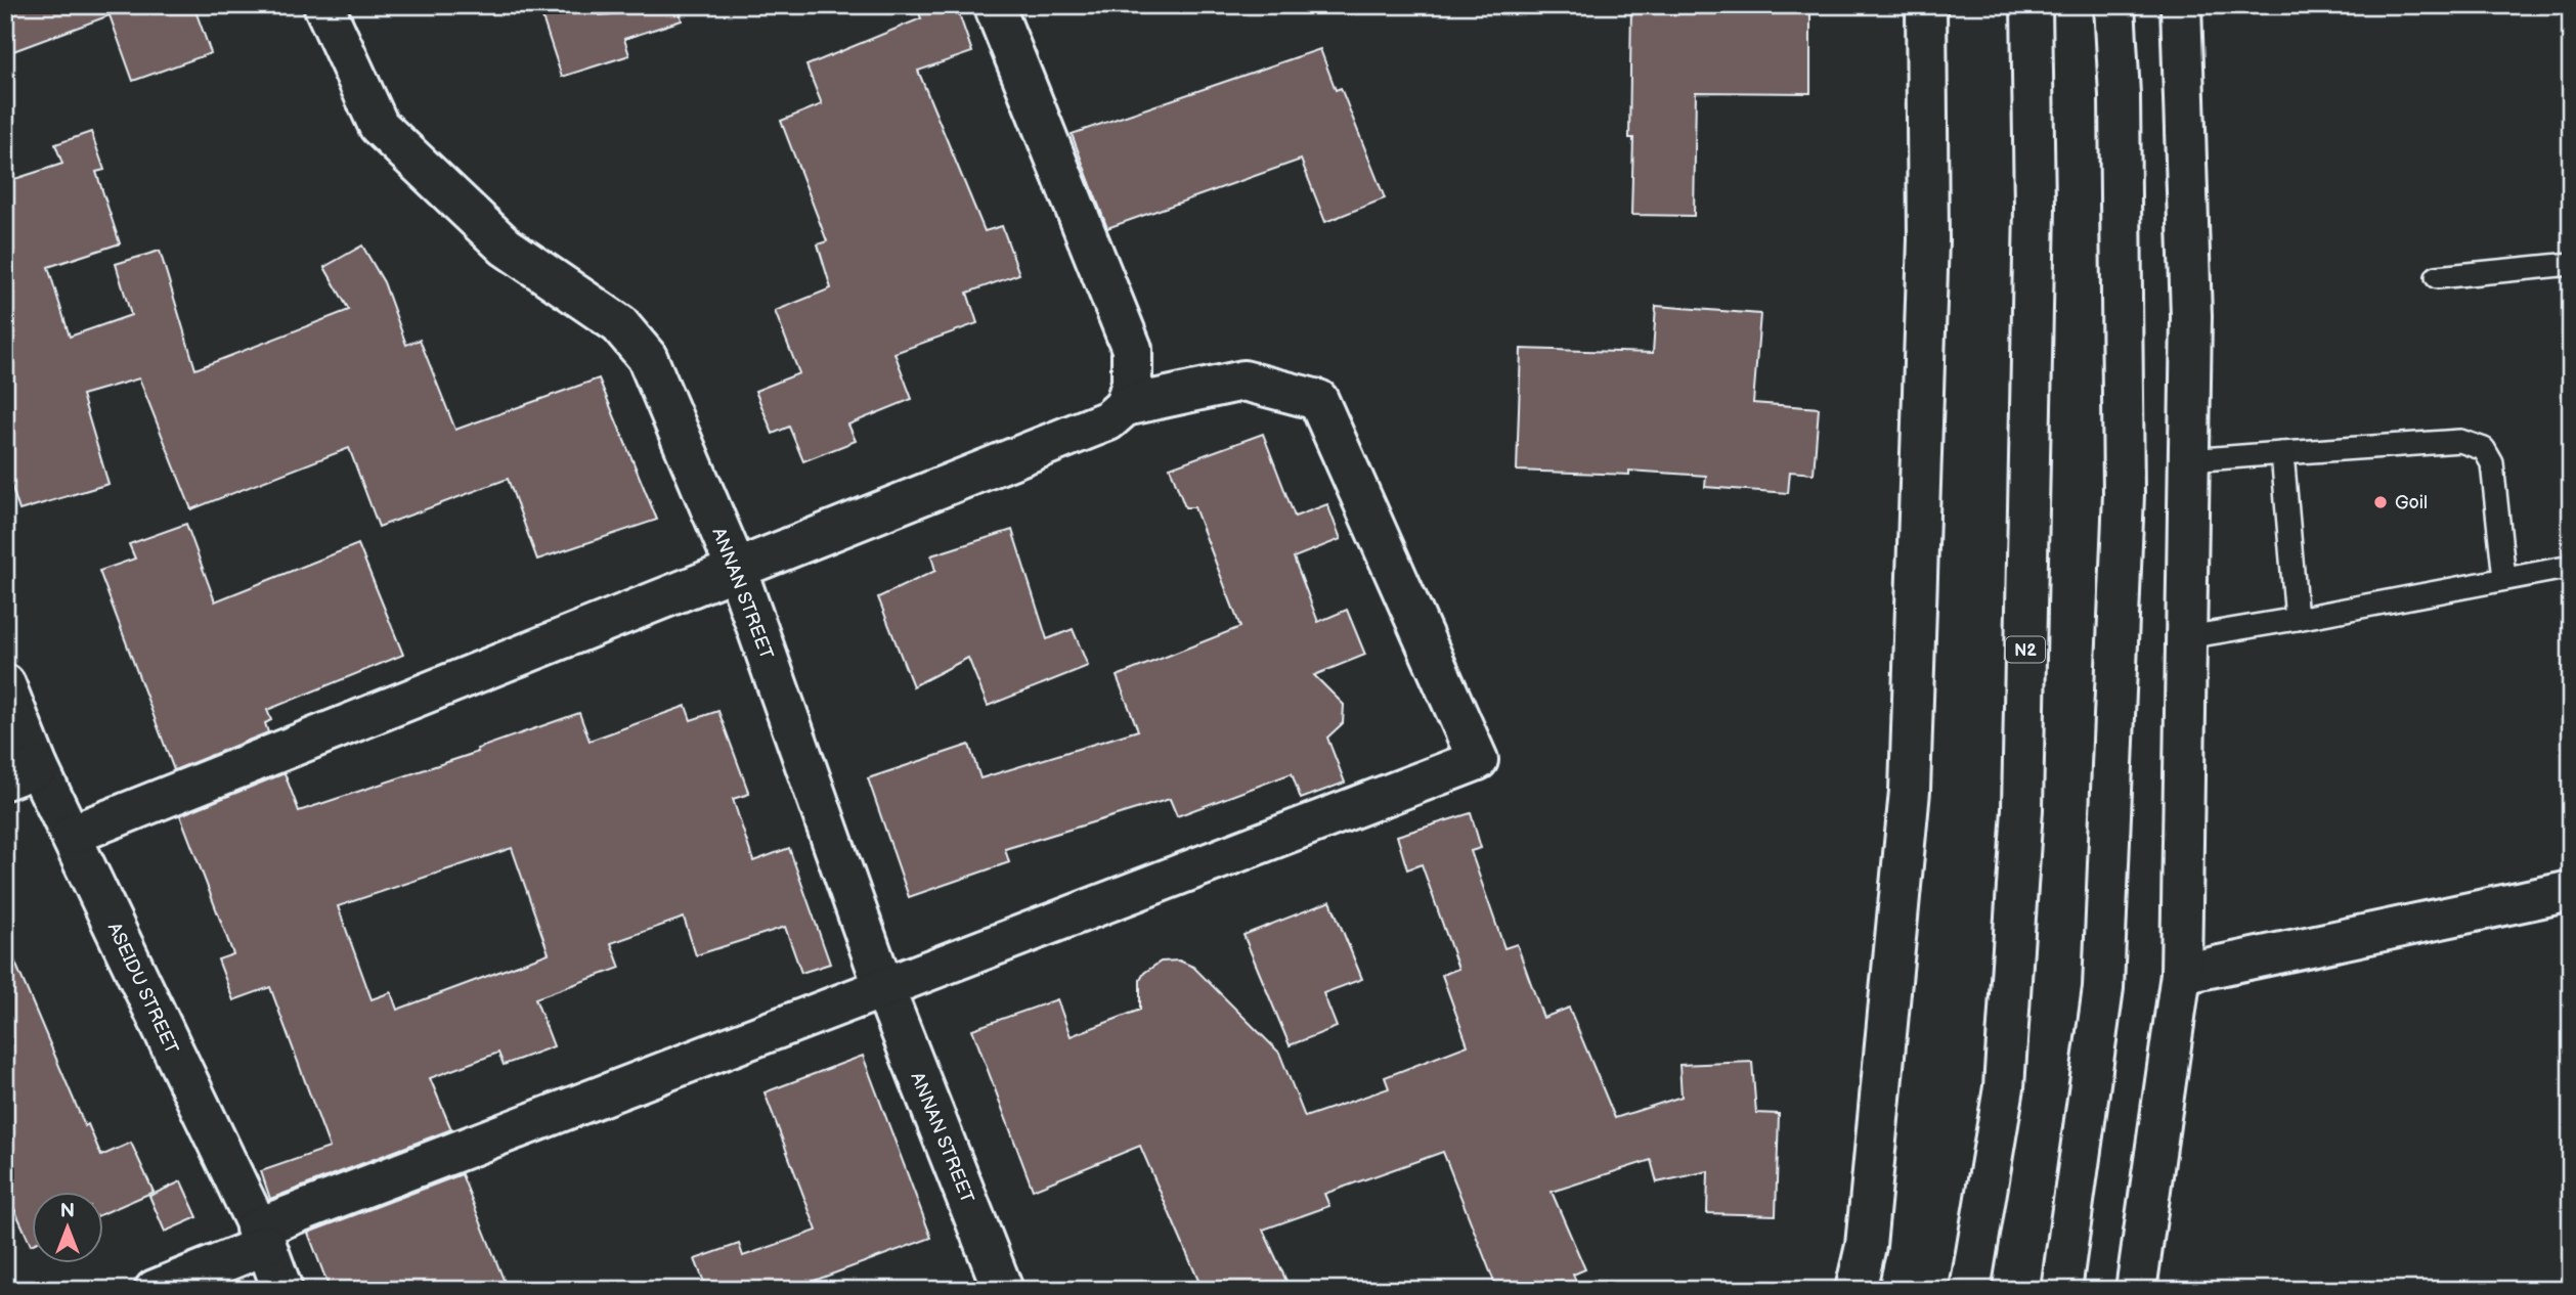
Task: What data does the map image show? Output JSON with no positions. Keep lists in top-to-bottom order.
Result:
{
  "streets": {
    "main road": ["ANNAN STREET", "N2", "ASEIDU STREET"]
  },
  "places": ["Goil"],
  "north": "top"
}
